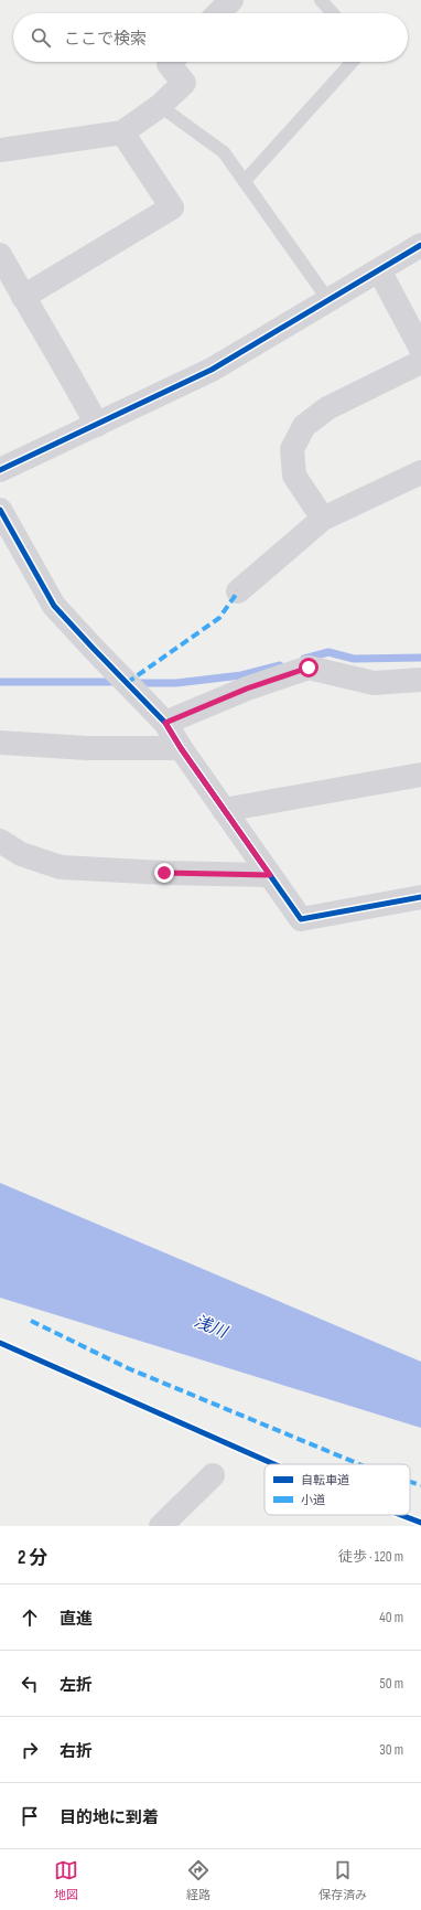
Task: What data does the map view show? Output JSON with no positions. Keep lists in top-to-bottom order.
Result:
{
  "water": ["浅川"],
  "legend": ["自転車道", "小道"],
  "page": {
    "search": "ここで検索",
    "heading": ["2 分", "徒歩 · 120 m"],
    "list": [
      ["直進", "40 m"],
      ["左折", "50 m"],
      ["右折", "30 m"],
      "目的地に到着"
    ],
    "nav": ["地図", "経路", "保存済み"]
  }
}
